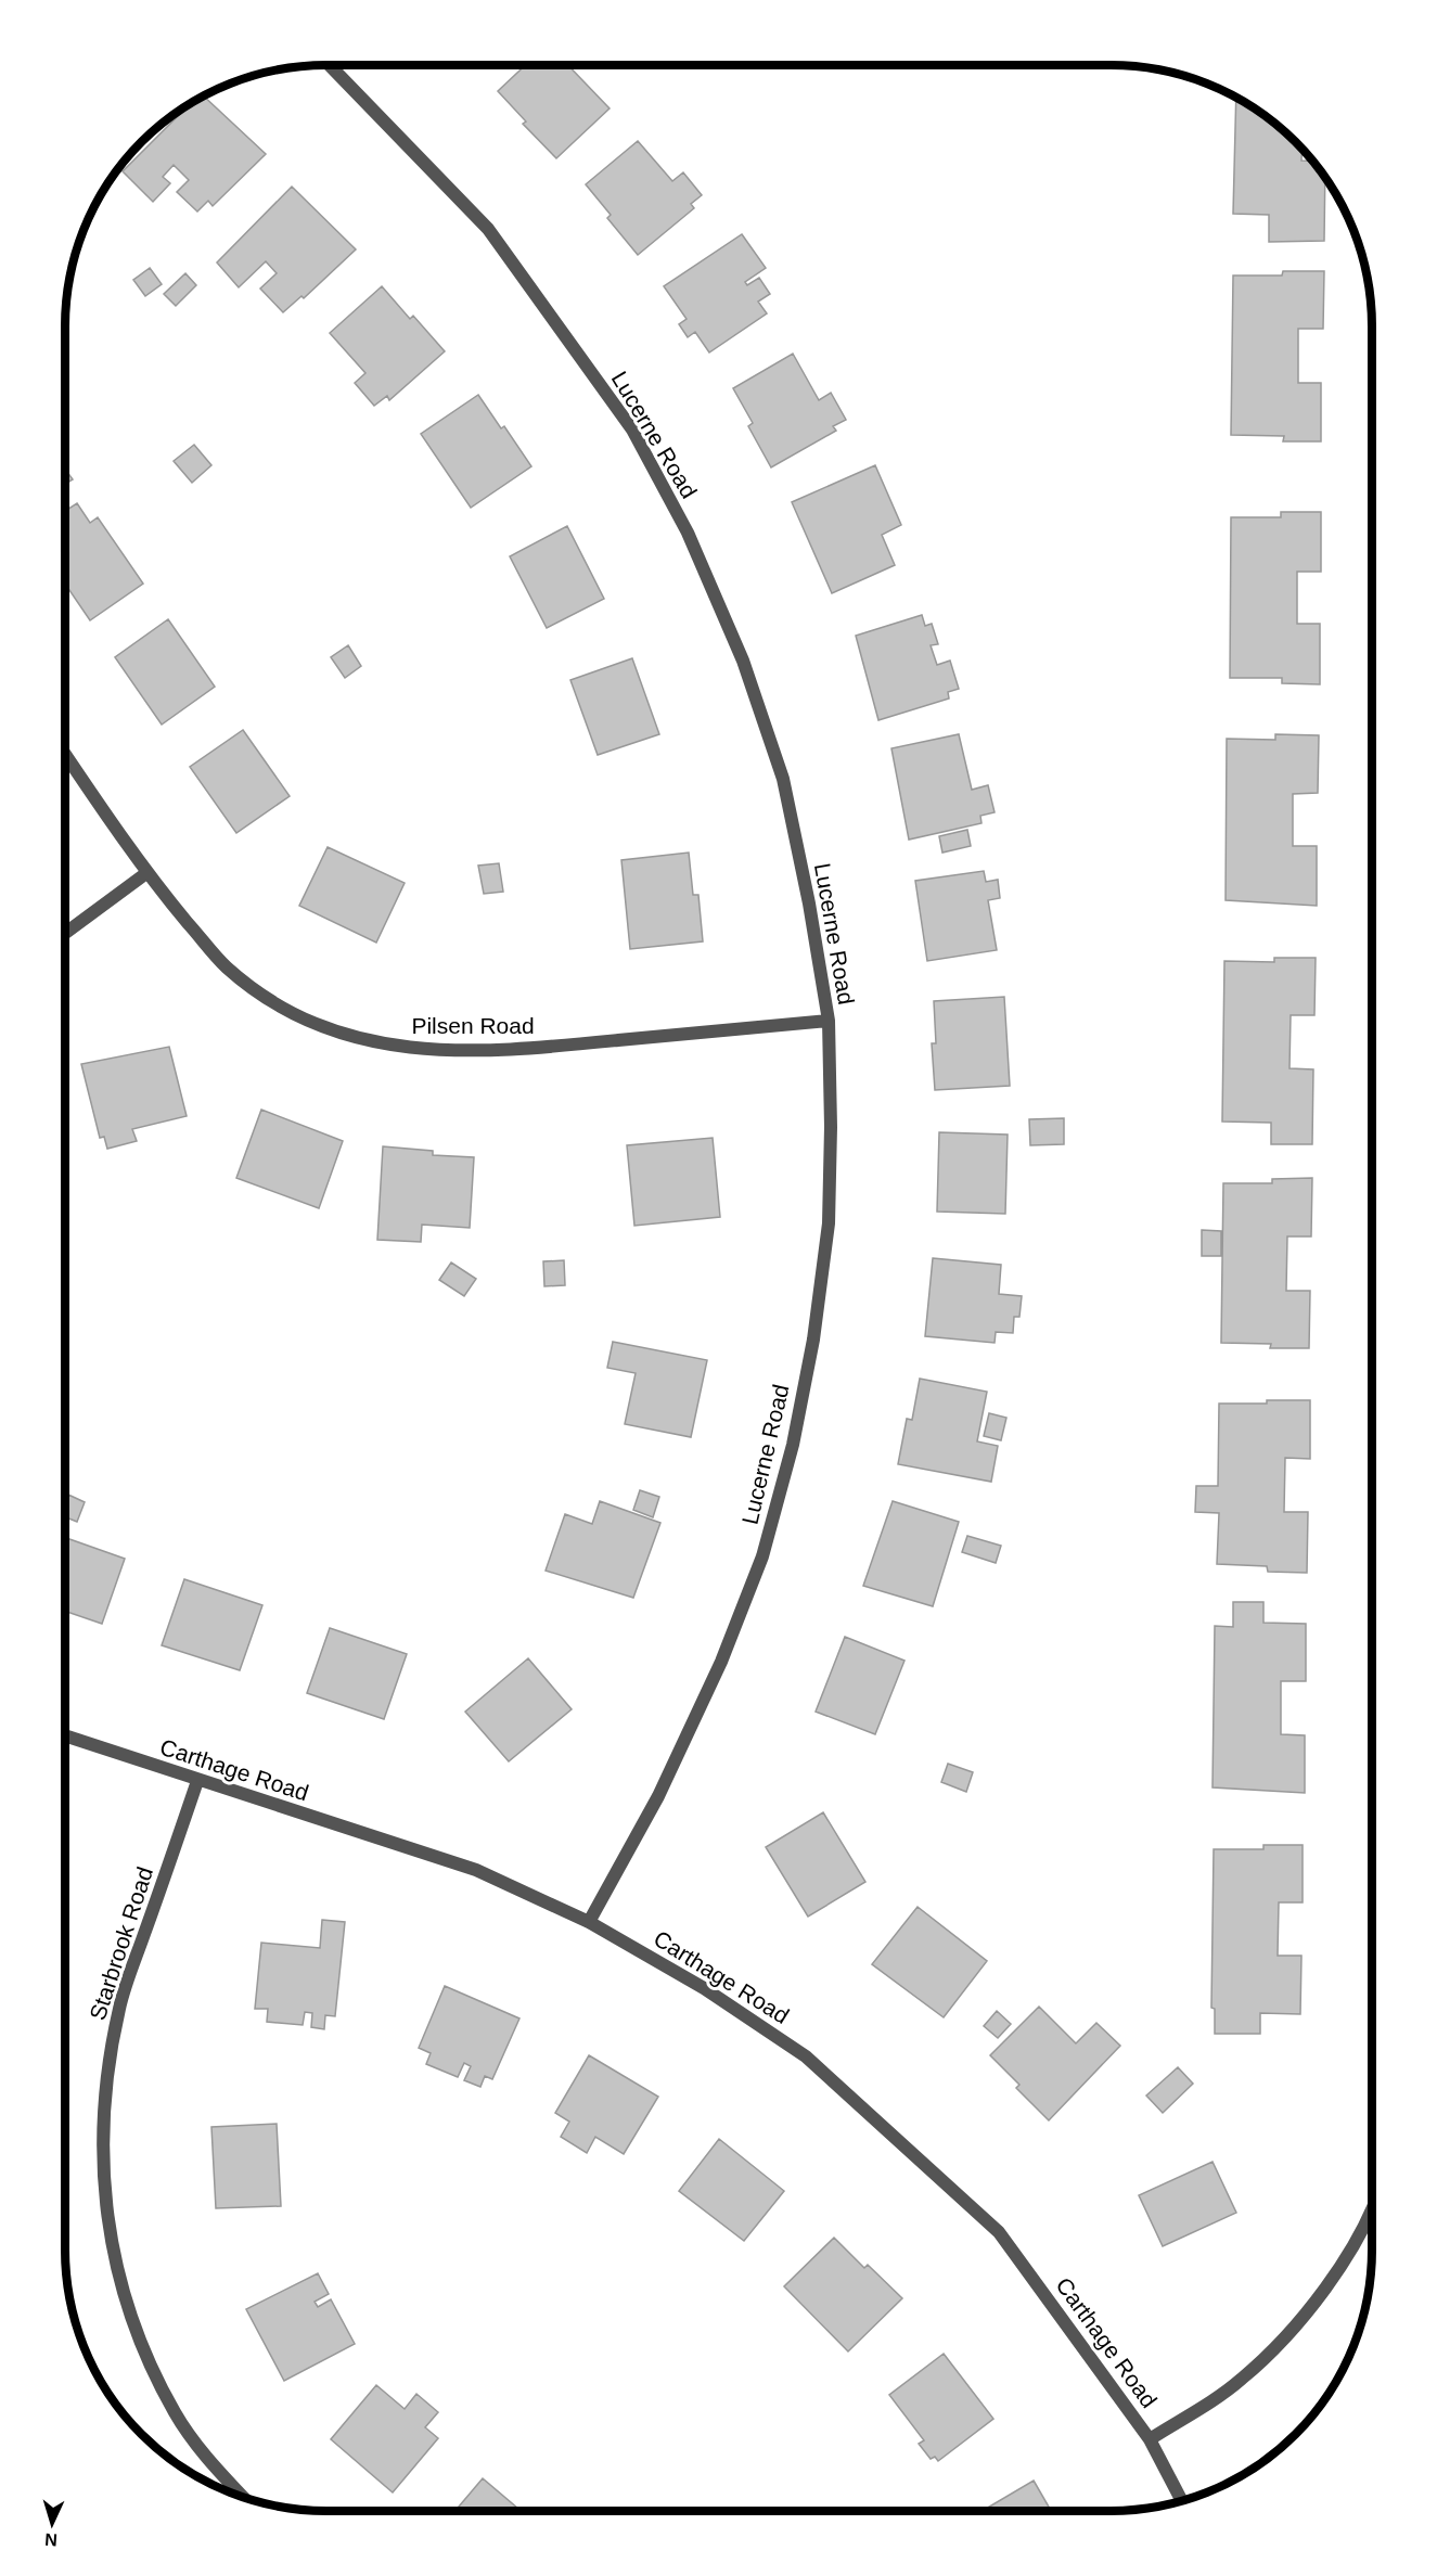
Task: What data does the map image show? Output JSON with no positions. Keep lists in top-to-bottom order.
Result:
{
  "streets": {
    "street": [
      "Lucerne Road",
      "Pilsen Road",
      "Carthage Road",
      "Starbrook Road"
    ]
  },
  "crossings": [
    ["Lucerne Road", "Pilsen Road"],
    ["Lucerne Road", "Carthage Road"],
    ["Carthage Road", "Starbrook Road"]
  ],
  "north": "bottom"
}
